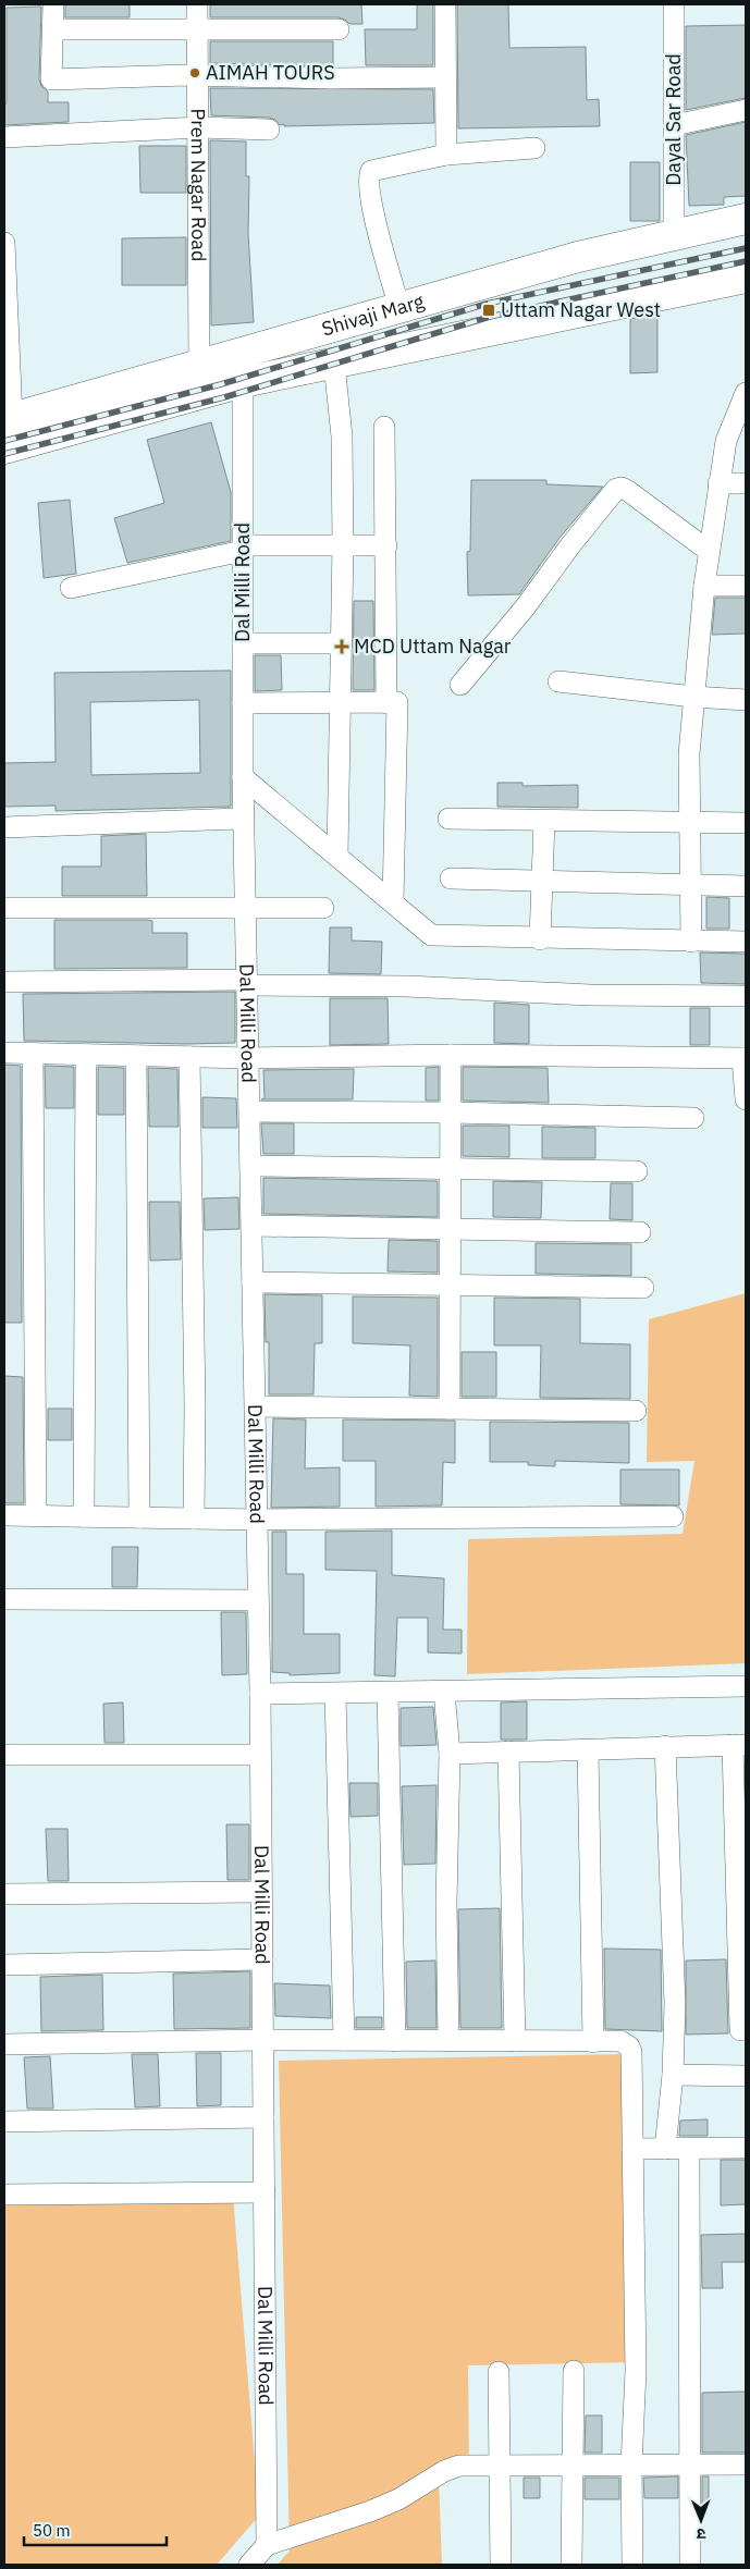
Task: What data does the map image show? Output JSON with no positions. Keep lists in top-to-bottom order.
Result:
{
  "streets": {
    "main road": ["Shivaji Marg"],
    "street": ["Dayal Sar Road", "Prem Nagar Road", "Dal Milli Road"]
  },
  "crossings": [
    ["Dayal Sar Road", "Shivaji Marg"],
    ["Prem Nagar Road", "Shivaji Marg"],
    ["Shivaji Marg", "Dal Milli Road"]
  ],
  "places": {
    "other": ["AIMAH TOURS"],
    "transit": ["Uttam Nagar West"],
    "health": ["MCD Uttam Nagar"]
  },
  "scale_bar": "50 m",
  "north": "bottom"
}
